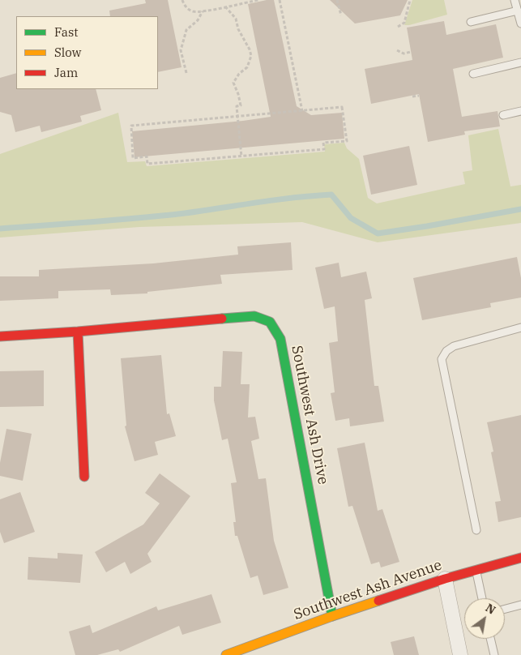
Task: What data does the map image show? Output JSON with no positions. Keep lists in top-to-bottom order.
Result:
{
  "streets": {
    "street": ["Southwest Ash Drive", "Southwest Ash Avenue"]
  },
  "crossings": [
    ["Southwest Ash Drive", "Southwest Ash Avenue"]
  ],
  "legend": ["Fast", "Slow", "Jam"],
  "north": "top right"
}
